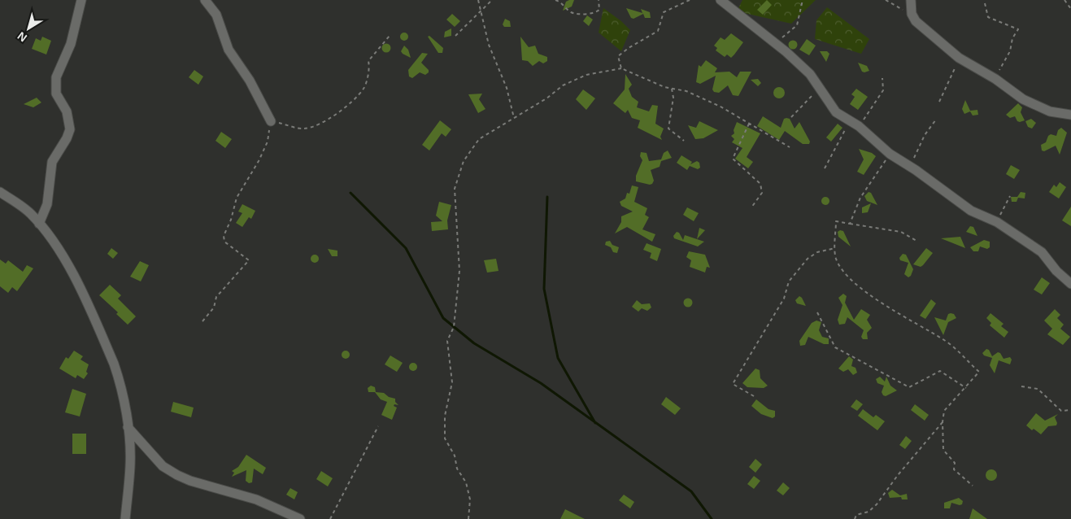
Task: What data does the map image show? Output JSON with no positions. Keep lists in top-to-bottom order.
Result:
{
  "north": "bottom left"
}
